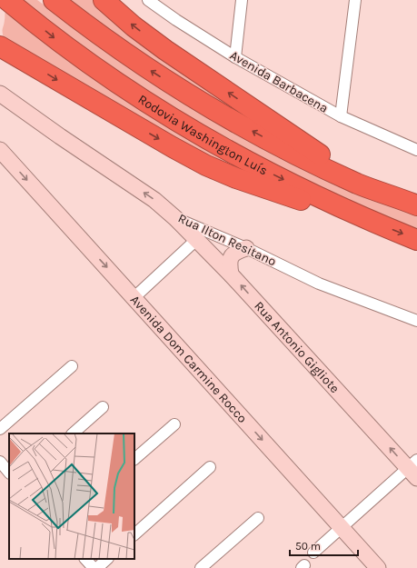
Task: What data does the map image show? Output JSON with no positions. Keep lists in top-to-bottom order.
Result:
{
  "streets": {
    "highway": ["Rodovia Washington Luís"],
    "street": [
      "Avenida Barbacena",
      "Rua Ilton Resitano",
      "Rua Antonio Gigliote",
      "Avenida Dom Carmine Rocco"
    ]
  },
  "crossings": [
    ["Rua Ilton Resitano", "Rua Antonio Gigliote"]
  ],
  "one_way": ["Rua Ilton Resitano", "Rua Antonio Gigliote", "Avenida Dom Carmine Rocco"],
  "scale_bar": "50 m"
}
